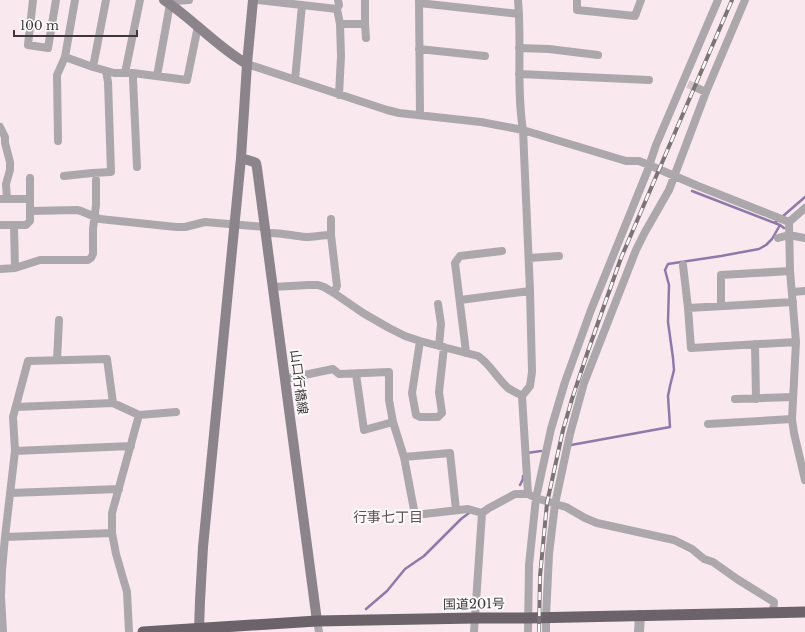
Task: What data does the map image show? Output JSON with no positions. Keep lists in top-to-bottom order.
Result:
{
  "streets": {
    "highway": ["国道201号"],
    "main road": ["山口行橋線"]
  },
  "crossings": [
    ["山口行橋線", "国道201号"]
  ],
  "districts": ["行事七丁目"],
  "scale_bar": "100 m"
}
